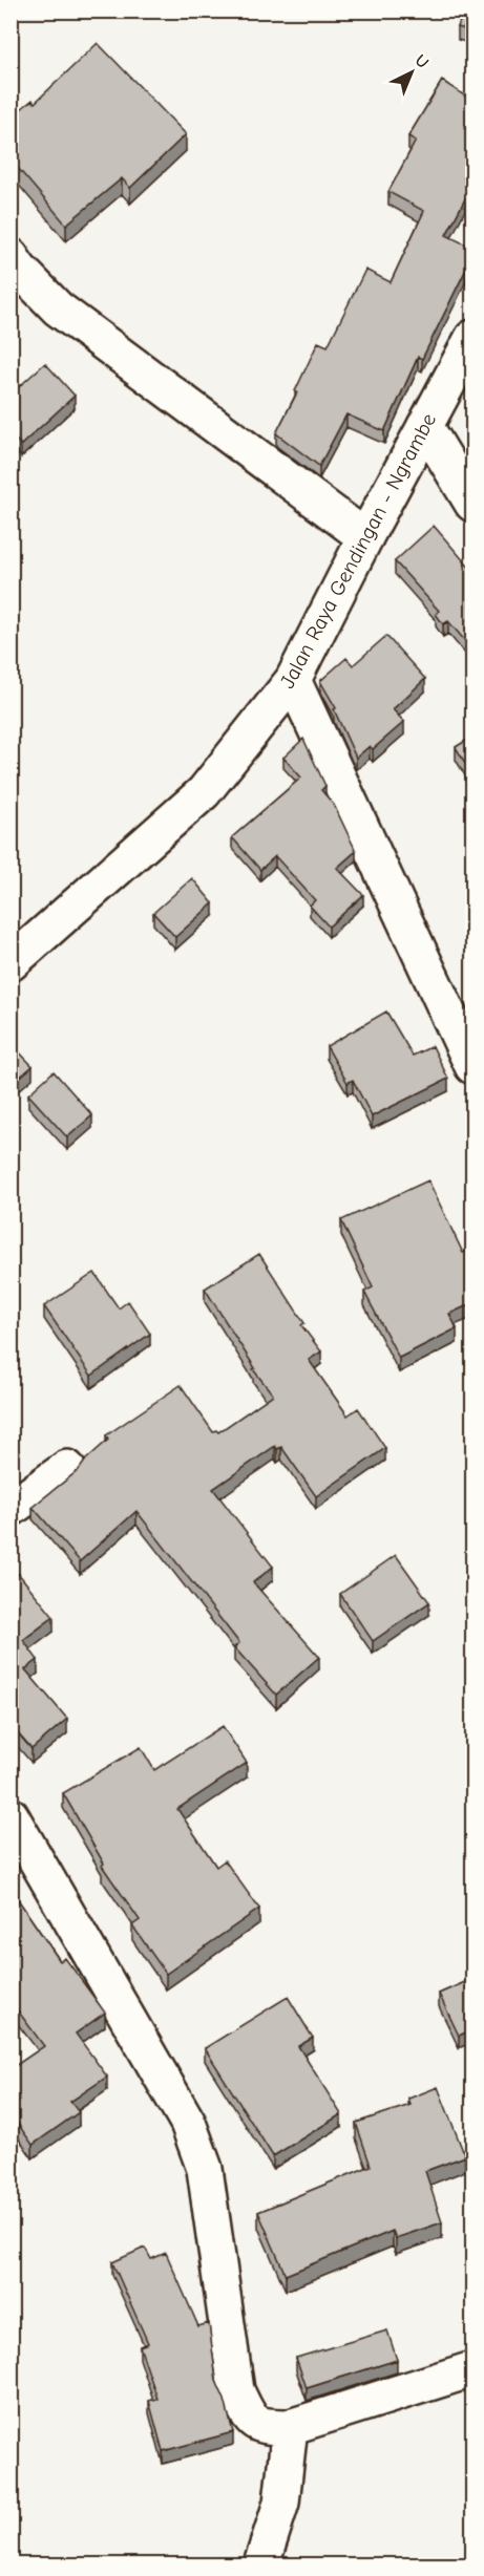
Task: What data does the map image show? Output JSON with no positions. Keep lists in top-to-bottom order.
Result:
{
  "streets": {
    "street": ["Jalan Raya Gendingan - Ngrambe"]
  },
  "north": "top right"
}
